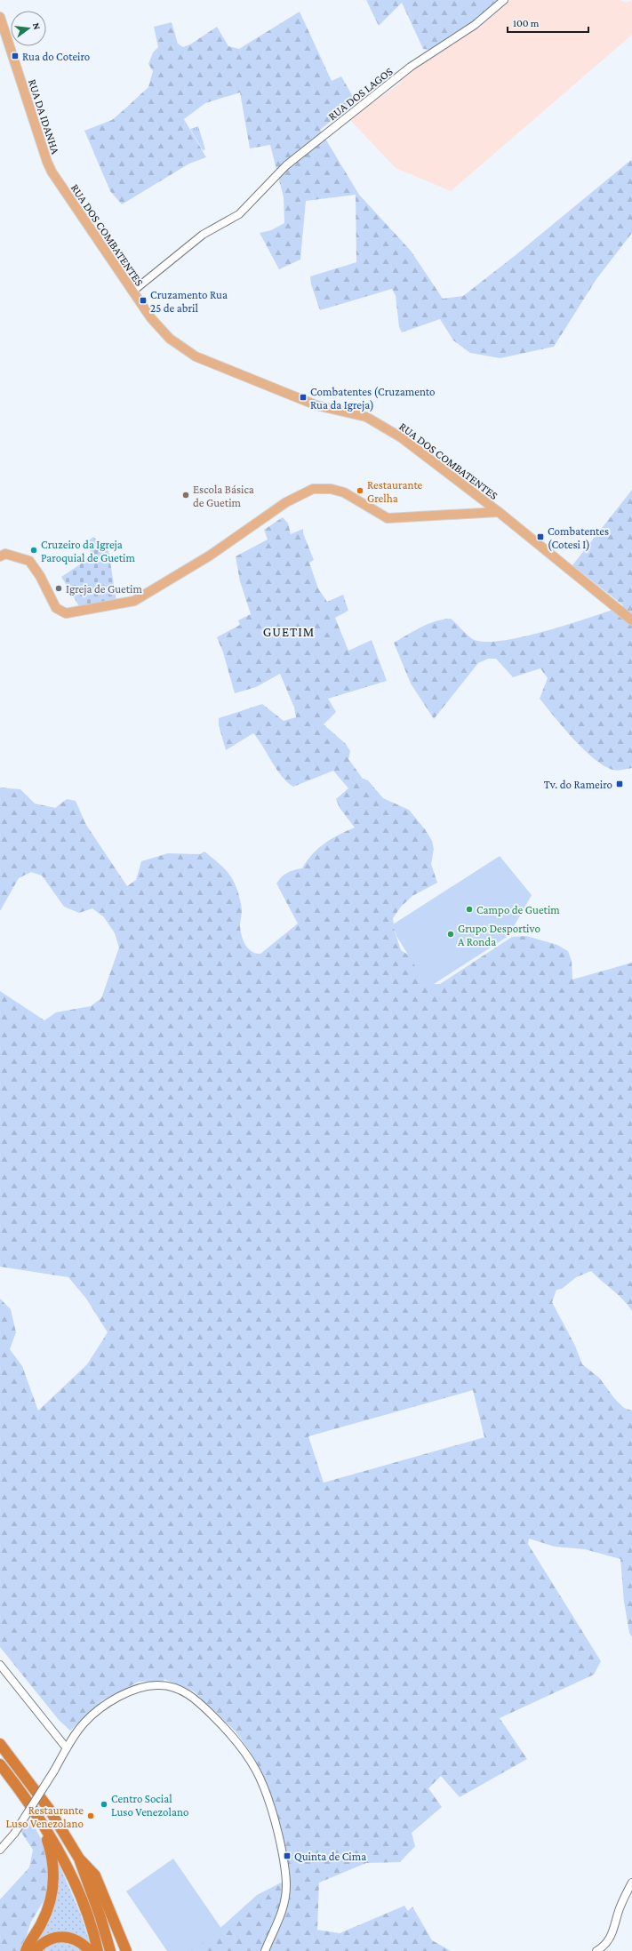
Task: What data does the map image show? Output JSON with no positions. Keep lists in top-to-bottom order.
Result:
{
  "streets": {
    "main road": ["RUA DA IDANHA", "RUA DOS COMBATENTES"],
    "street": ["RUA DOS LAGOS"]
  },
  "crossings": [
    ["RUA DOS LAGOS", "RUA DOS COMBATENTES"],
    ["RUA DA IDANHA", "RUA DOS COMBATENTES"]
  ],
  "districts": ["GUETIM"],
  "places": {
    "transit": [
      "Rua do Coteiro",
      "Cruzamento Rua 25 de abril",
      "Combatentes (Cruzamento Rua da Igreja)",
      "Combatentes (Cotesi I)",
      "Tv. do Rameiro",
      "Quinta de Cima"
    ],
    "other": [
      "Restaurante Grelha",
      "Escola Básica de Guetim",
      "Cruzeiro da Igreja Paroquial de Guetim",
      "Igreja de Guetim",
      "Campo de Guetim",
      "Grupo Desportivo A Ronda",
      "Centro Social Luso Venezolano",
      "Restaurante Luso Venezolano"
    ]
  },
  "scale_bar": "100 m",
  "north": "right"
}
